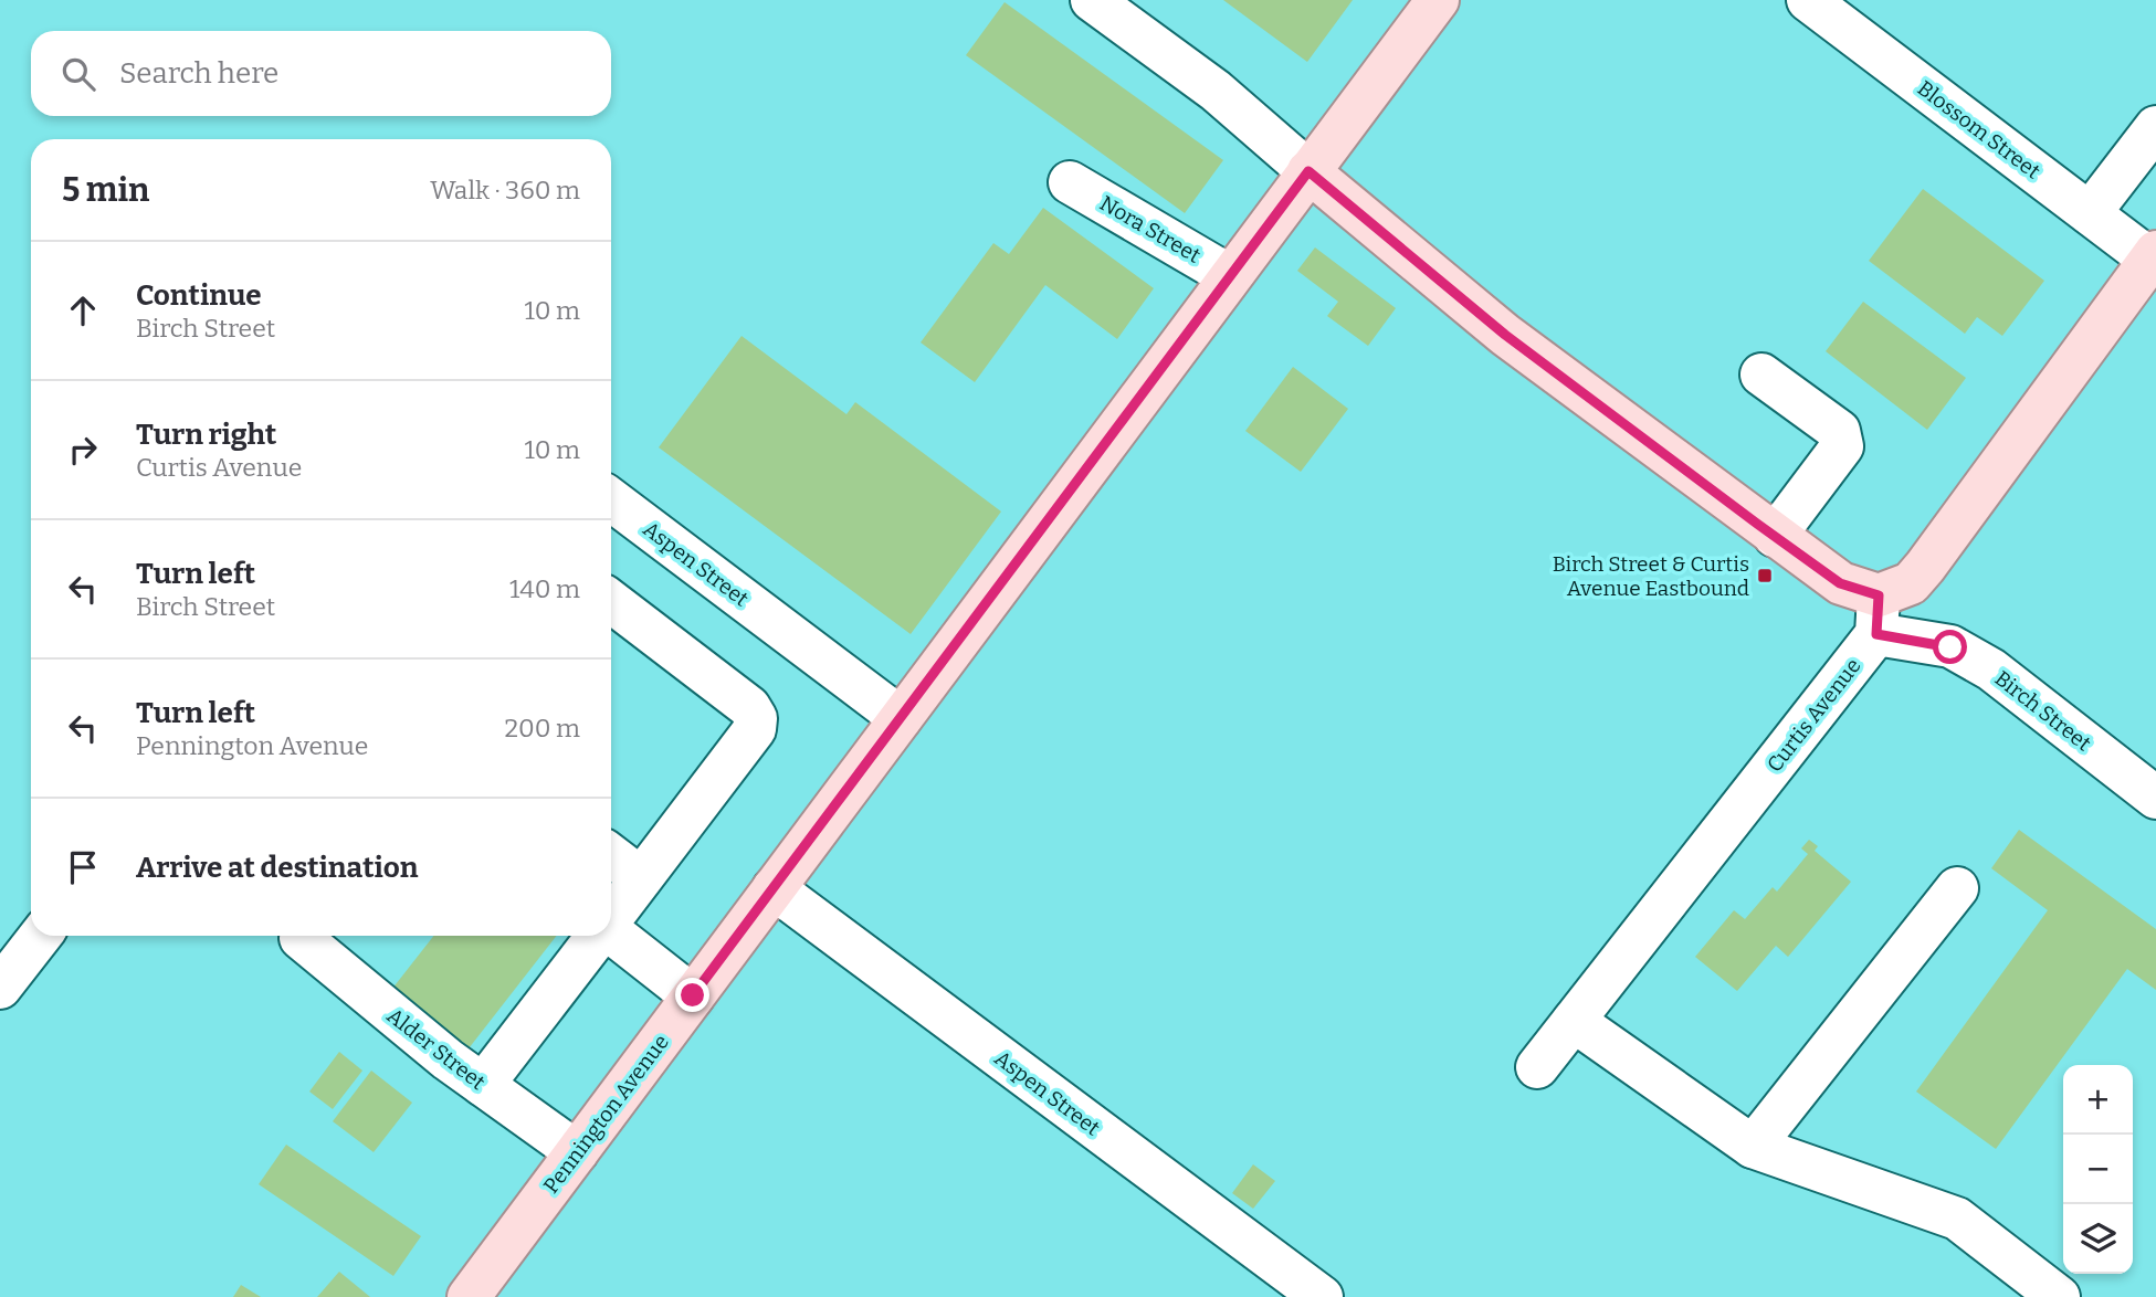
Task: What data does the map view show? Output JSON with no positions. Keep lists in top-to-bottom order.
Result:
{
  "streets": {
    "main road": ["Birch Street", "Curtis Avenue", "Pennington Avenue"],
    "street": [
      "Blossom Street",
      "Nora Street",
      "Aspen Street",
      "Alder Street"
    ]
  },
  "crossings": [
    ["Blossom Street", "Curtis Avenue"],
    ["Nora Street", "Pennington Avenue"],
    ["Aspen Street", "Pennington Avenue"],
    ["Birch Street", "Curtis Avenue"],
    ["Birch Street", "Pennington Avenue"],
    ["Alder Street", "Pennington Avenue"]
  ],
  "places": {
    "transit": ["Birch Street & Curtis Avenue Eastbound"]
  },
  "page": {
    "search": "Search here",
    "heading": ["5 min", "Walk · 360 m"],
    "list": [
      ["Continue", "Birch Street", "10 m"],
      ["Turn right", "Curtis Avenue", "10 m"],
      ["Turn left", "Birch Street", "140 m"],
      ["Turn left", "Pennington Avenue", "200 m"],
      "Arrive at destination"
    ],
    "map_buttons": ["+", "−"]
  }
}
